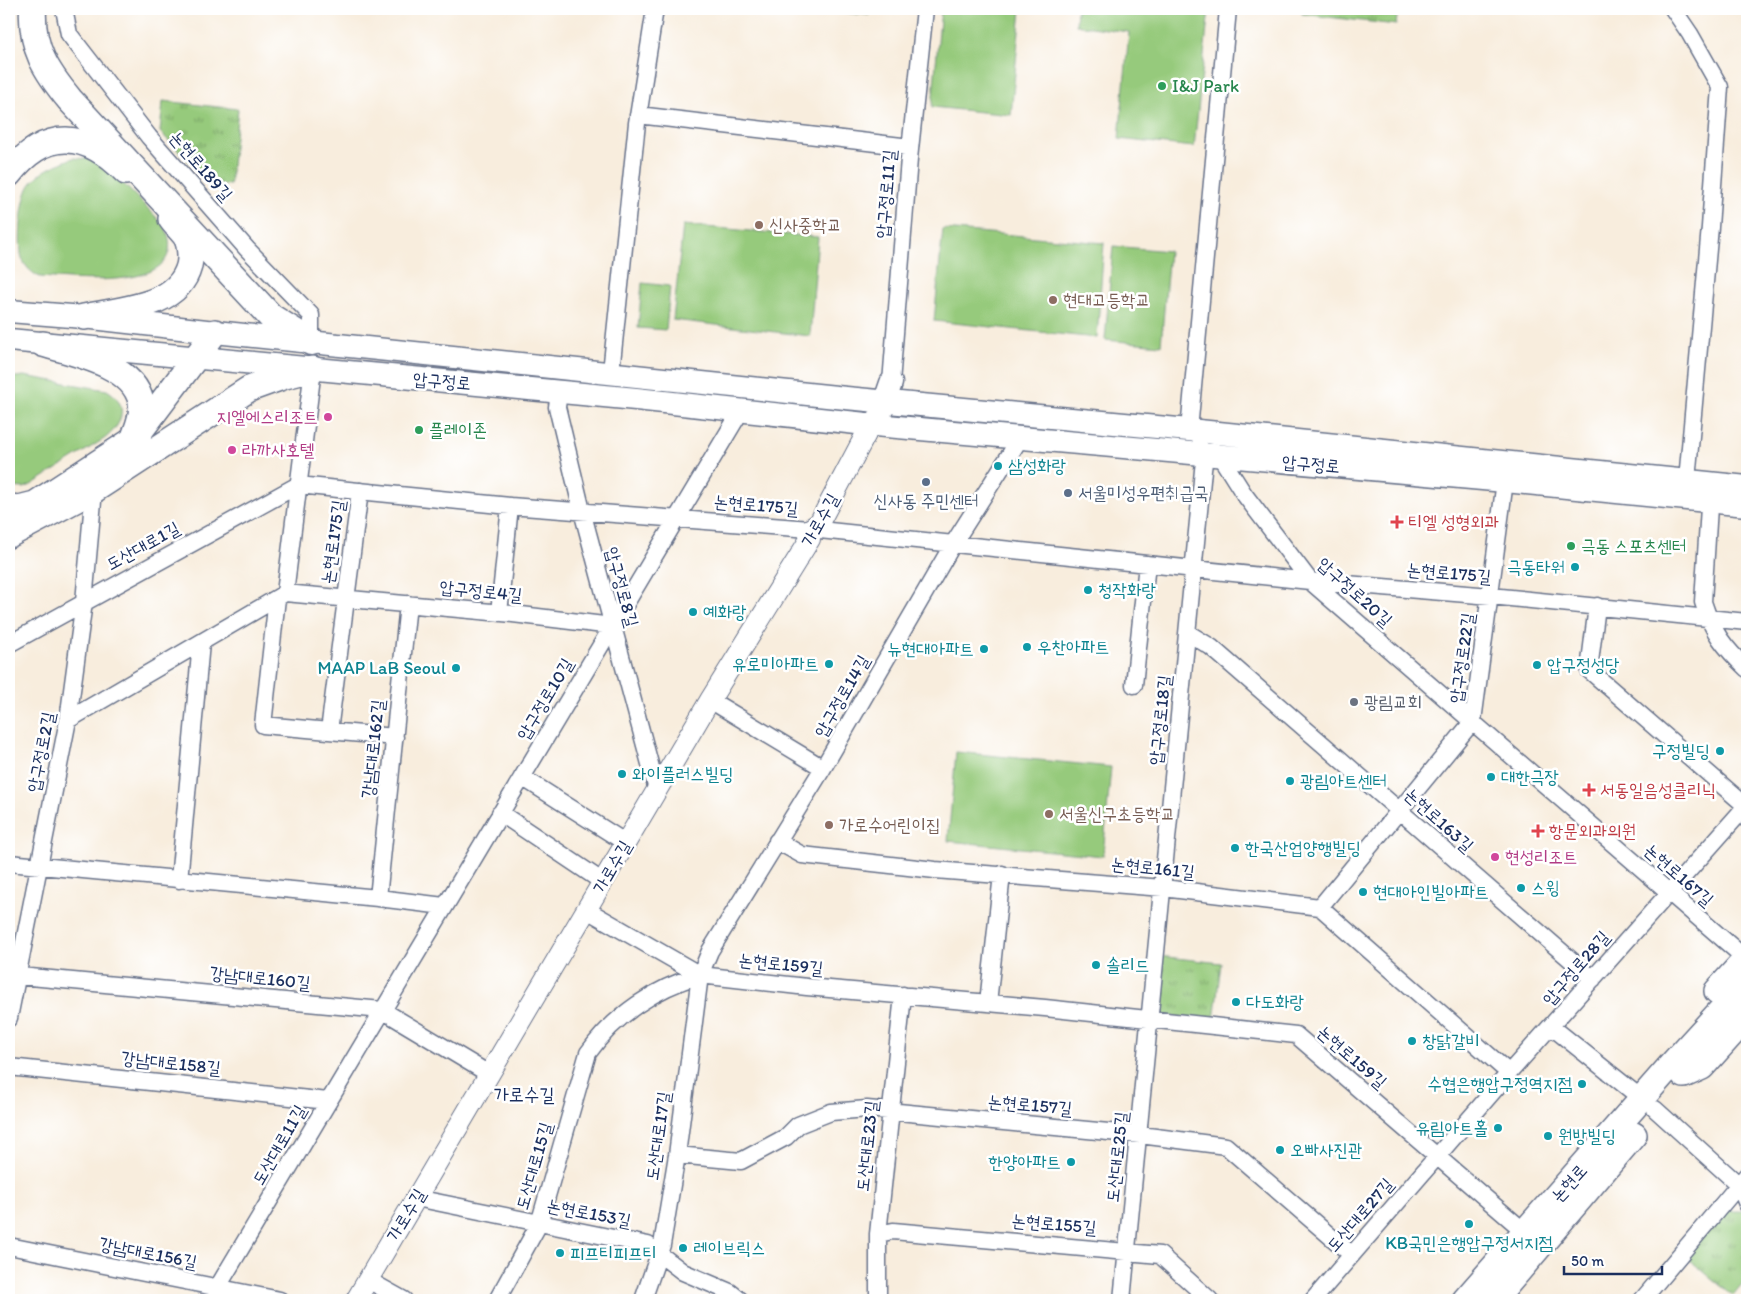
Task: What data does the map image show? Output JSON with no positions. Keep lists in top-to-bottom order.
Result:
{
  "streets": {
    "main road": ["압구정로", "논현로"],
    "street": [
      "논현로189길",
      "압구정로11길",
      "논현로175길",
      "가로수길",
      "도산대로1길",
      "압구정로8길",
      "압구정로4길",
      "압구정로20길",
      "압구정로22길",
      "압구정로14길",
      "압구정로10길",
      "압구정로18길",
      "강남대로162길",
      "압구정로2길",
      "논현로163길",
      "논현로161길",
      "논현로167길",
      "논현로159길",
      "압구정로28길",
      "강남대로160길",
      "강남대로158길",
      "논현로157길",
      "도산대로17길",
      "도산대로11길",
      "도산대로23길",
      "도산대로25길",
      "도산대로15길",
      "논현로153길",
      "도산대로27길",
      "논현로155길",
      "강남대로156길"
    ]
  },
  "crossings": [
    ["논현로189길", "압구정로"],
    ["압구정로11길", "압구정로"],
    ["압구정로", "가로수길"],
    ["압구정로", "압구정로8길"],
    ["압구정로", "압구정로20길"],
    ["압구정로", "압구정로22길"],
    ["압구정로", "압구정로14길"],
    ["압구정로", "압구정로10길"],
    ["압구정로", "압구정로18길"],
    ["논현로175길", "가로수길"],
    ["논현로175길", "도산대로1길"],
    ["논현로175길", "압구정로8길"],
    ["논현로175길", "압구정로4길"],
    ["논현로175길", "압구정로20길"],
    ["논현로175길", "압구정로22길"],
    ["논현로175길", "압구정로14길"],
    ["논현로175길", "압구정로10길"],
    ["논현로175길", "압구정로18길"],
    ["논현로175길", "압구정로28길"],
    ["가로수길", "압구정로8길"],
    ["가로수길", "논현로159길"],
    ["가로수길", "강남대로160길"],
    ["가로수길", "논현로153길"],
    ["도산대로1길", "압구정로2길"],
    ["압구정로8길", "압구정로4길"],
    ["압구정로8길", "압구정로10길"],
    ["압구정로4길", "압구정로10길"],
    ["압구정로4길", "강남대로162길"],
    ["압구정로20길", "압구정로22길"],
    ["압구정로20길", "압구정로18길"],
    ["압구정로20길", "논현로167길"],
    ["압구정로22길", "논현로163길"],
    ["압구정로22길", "논현로161길"],
    ["압구정로22길", "논현로167길"],
    ["압구정로14길", "논현로161길"],
    ["압구정로14길", "논현로159길"],
    ["압구정로14길", "도산대로17길"],
    ["압구정로14길", "도산대로15길"],
    ["압구정로10길", "강남대로160길"],
    ["압구정로10길", "도산대로11길"],
    ["압구정로18길", "논현로163길"],
    ["압구정로18길", "논현로161길"],
    ["압구정로18길", "논현로159길"],
    ["압구정로18길", "도산대로25길"],
    ["압구정로2길", "강남대로160길"],
    ["논현로163길", "압구정로28길"],
    ["논현로167길", "압구정로28길"],
    ["논현로167길", "논현로"],
    ["논현로159길", "압구정로28길"],
    ["논현로159길", "도산대로17길"],
    ["논현로159길", "도산대로23길"],
    ["논현로159길", "도산대로25길"],
    ["논현로159길", "도산대로15길"],
    ["논현로159길", "논현로"],
    ["논현로159길", "도산대로27길"],
    ["압구정로28길", "도산대로27길"],
    ["강남대로160길", "도산대로11길"],
    ["강남대로158길", "도산대로11길"],
    ["논현로157길", "도산대로17길"],
    ["논현로157길", "도산대로23길"],
    ["논현로157길", "도산대로25길"],
    ["논현로157길", "도산대로27길"],
    ["도산대로17길", "도산대로15길"],
    ["도산대로17길", "논현로153길"],
    ["도산대로11길", "강남대로156길"],
    ["도산대로23길", "논현로155길"],
    ["도산대로25길", "논현로155길"],
    ["도산대로15길", "논현로153길"]
  ],
  "districts": ["가로수길"],
  "places": {
    "other": [
      "I&J Park",
      "신사중학교",
      "현대고등학교",
      "지엘에스리조트",
      "플레이존",
      "라까사호텔",
      "삼성화랑",
      "신사동 주민센터",
      "서울미성우편취급국",
      "극동 스포츠센터",
      "극동타워",
      "청작화랑",
      "예화랑",
      "우찬아파트",
      "뉴현대아파트",
      "유로미아파트",
      "압구정성당",
      "MAAP LaB Seoul",
      "광림교회",
      "구정빌딩",
      "와이플러스빌딩",
      "대한극장",
      "광림아트센터",
      "서울신구초등학교",
      "가로수어린이집",
      "한국산업양행빌딩",
      "현성리조트",
      "스윙",
      "현대아인빌아파트",
      "솔리드",
      "다도화랑",
      "창닭갈비",
      "수협은행압구정역지점",
      "유림아트홀",
      "원방빌딩",
      "오빠사진관",
      "한양아파트",
      "KB국민은행압구정서지점",
      "레이브릭스",
      "피프티피프티"
    ],
    "health": ["티엘 성형외과", "서동일음성클리닉", "항문외과의원"]
  },
  "scale_bar": "50 m"
}
